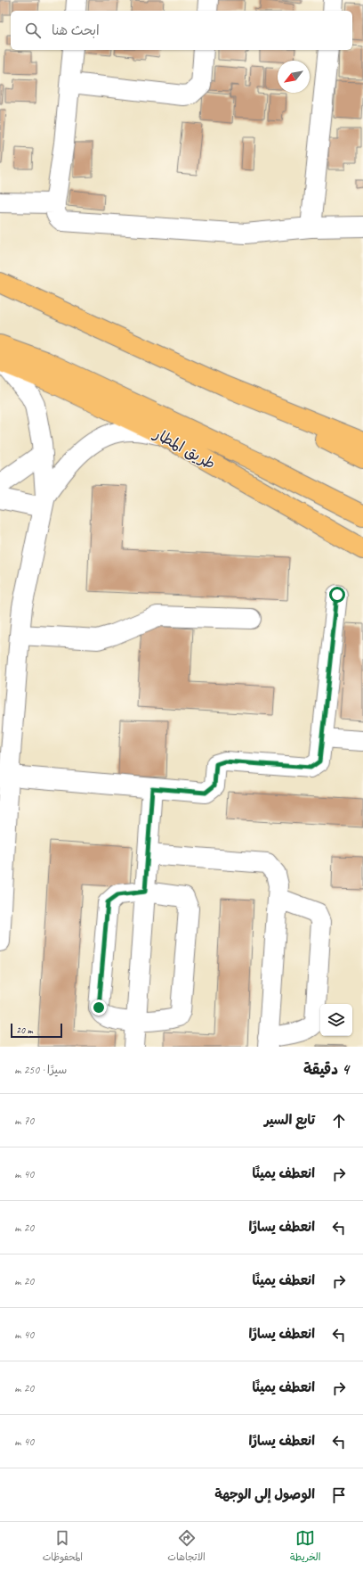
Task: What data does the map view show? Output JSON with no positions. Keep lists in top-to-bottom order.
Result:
{
  "streets": {
    "highway": ["طريق المطار"]
  },
  "scale_bar": "20 m",
  "north": "bottom left",
  "page": {
    "search": "ابحث هنا",
    "scale": "20 m",
    "heading": ["4 دقيقة", "سيرًا · 250 m"],
    "list": [
      ["تابع السير", "70 m"],
      ["انعطف يمينًا", "40 m"],
      ["انعطف يسارًا", "20 m"],
      ["انعطف يمينًا", "20 m"],
      ["انعطف يسارًا", "40 m"],
      ["انعطف يمينًا", "20 m"],
      ["انعطف يسارًا", "40 m"],
      "الوصول إلى الوجهة"
    ],
    "nav": ["الخريطة", "الاتجاهات", "المحفوظات"]
  }
}
